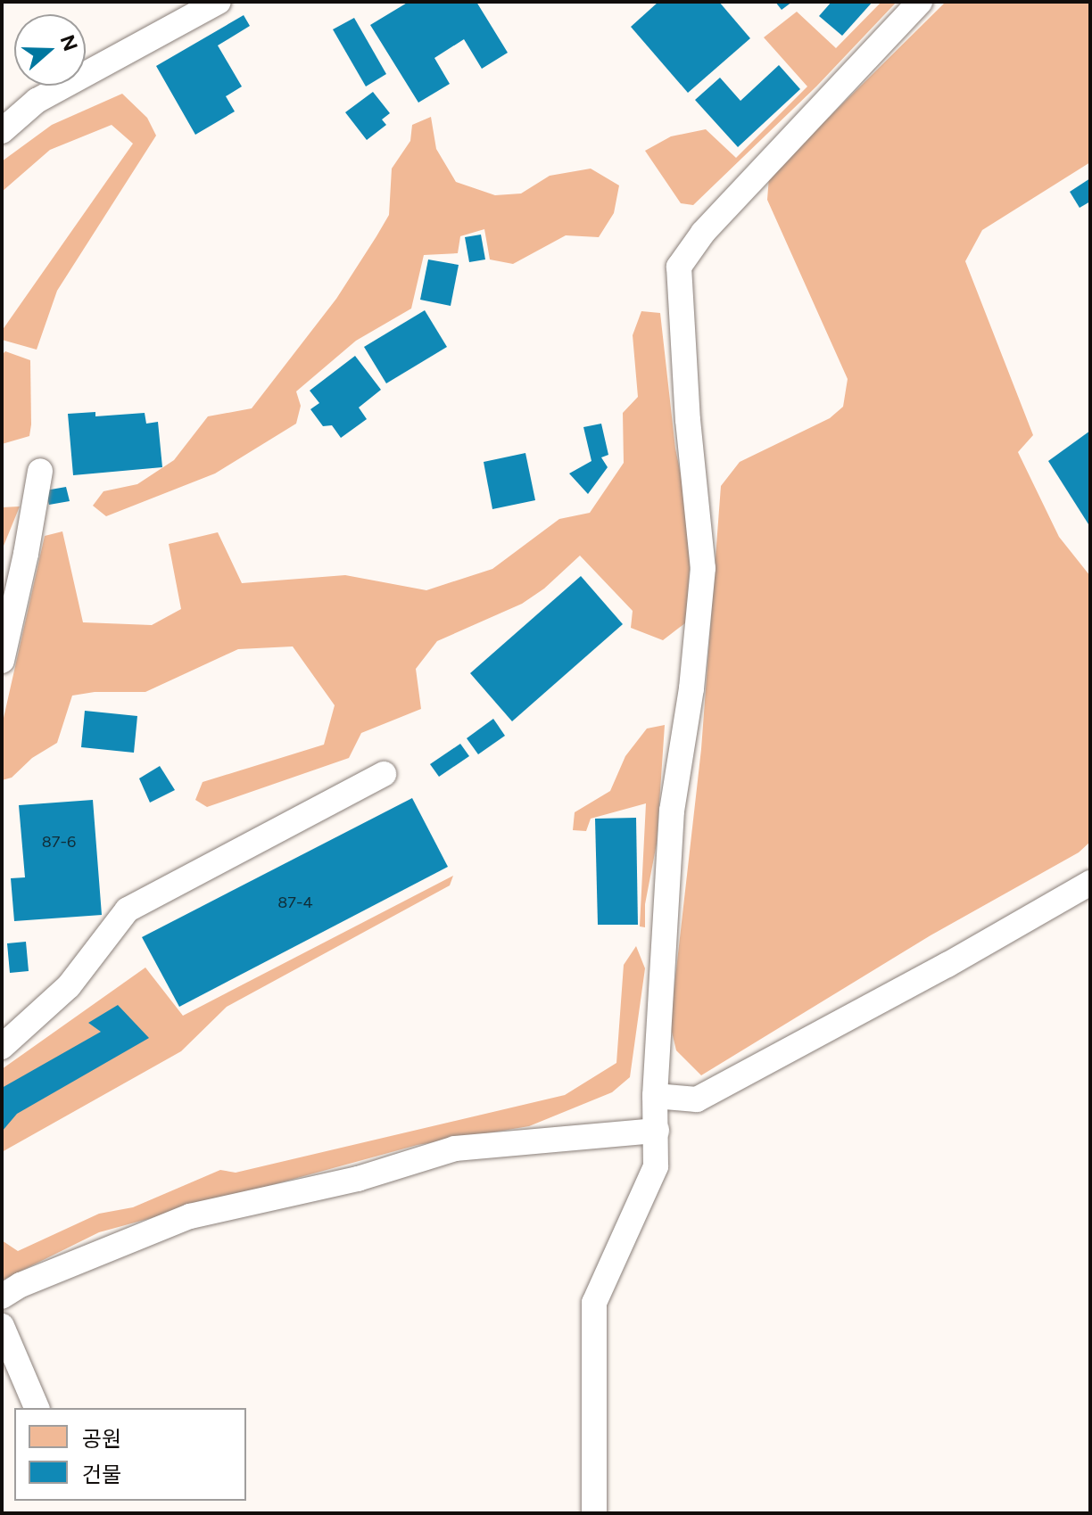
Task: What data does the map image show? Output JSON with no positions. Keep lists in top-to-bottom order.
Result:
{
  "house_numbers": ["87-6", "87-4"],
  "legend": ["공원", "건물"],
  "north": "right"
}
